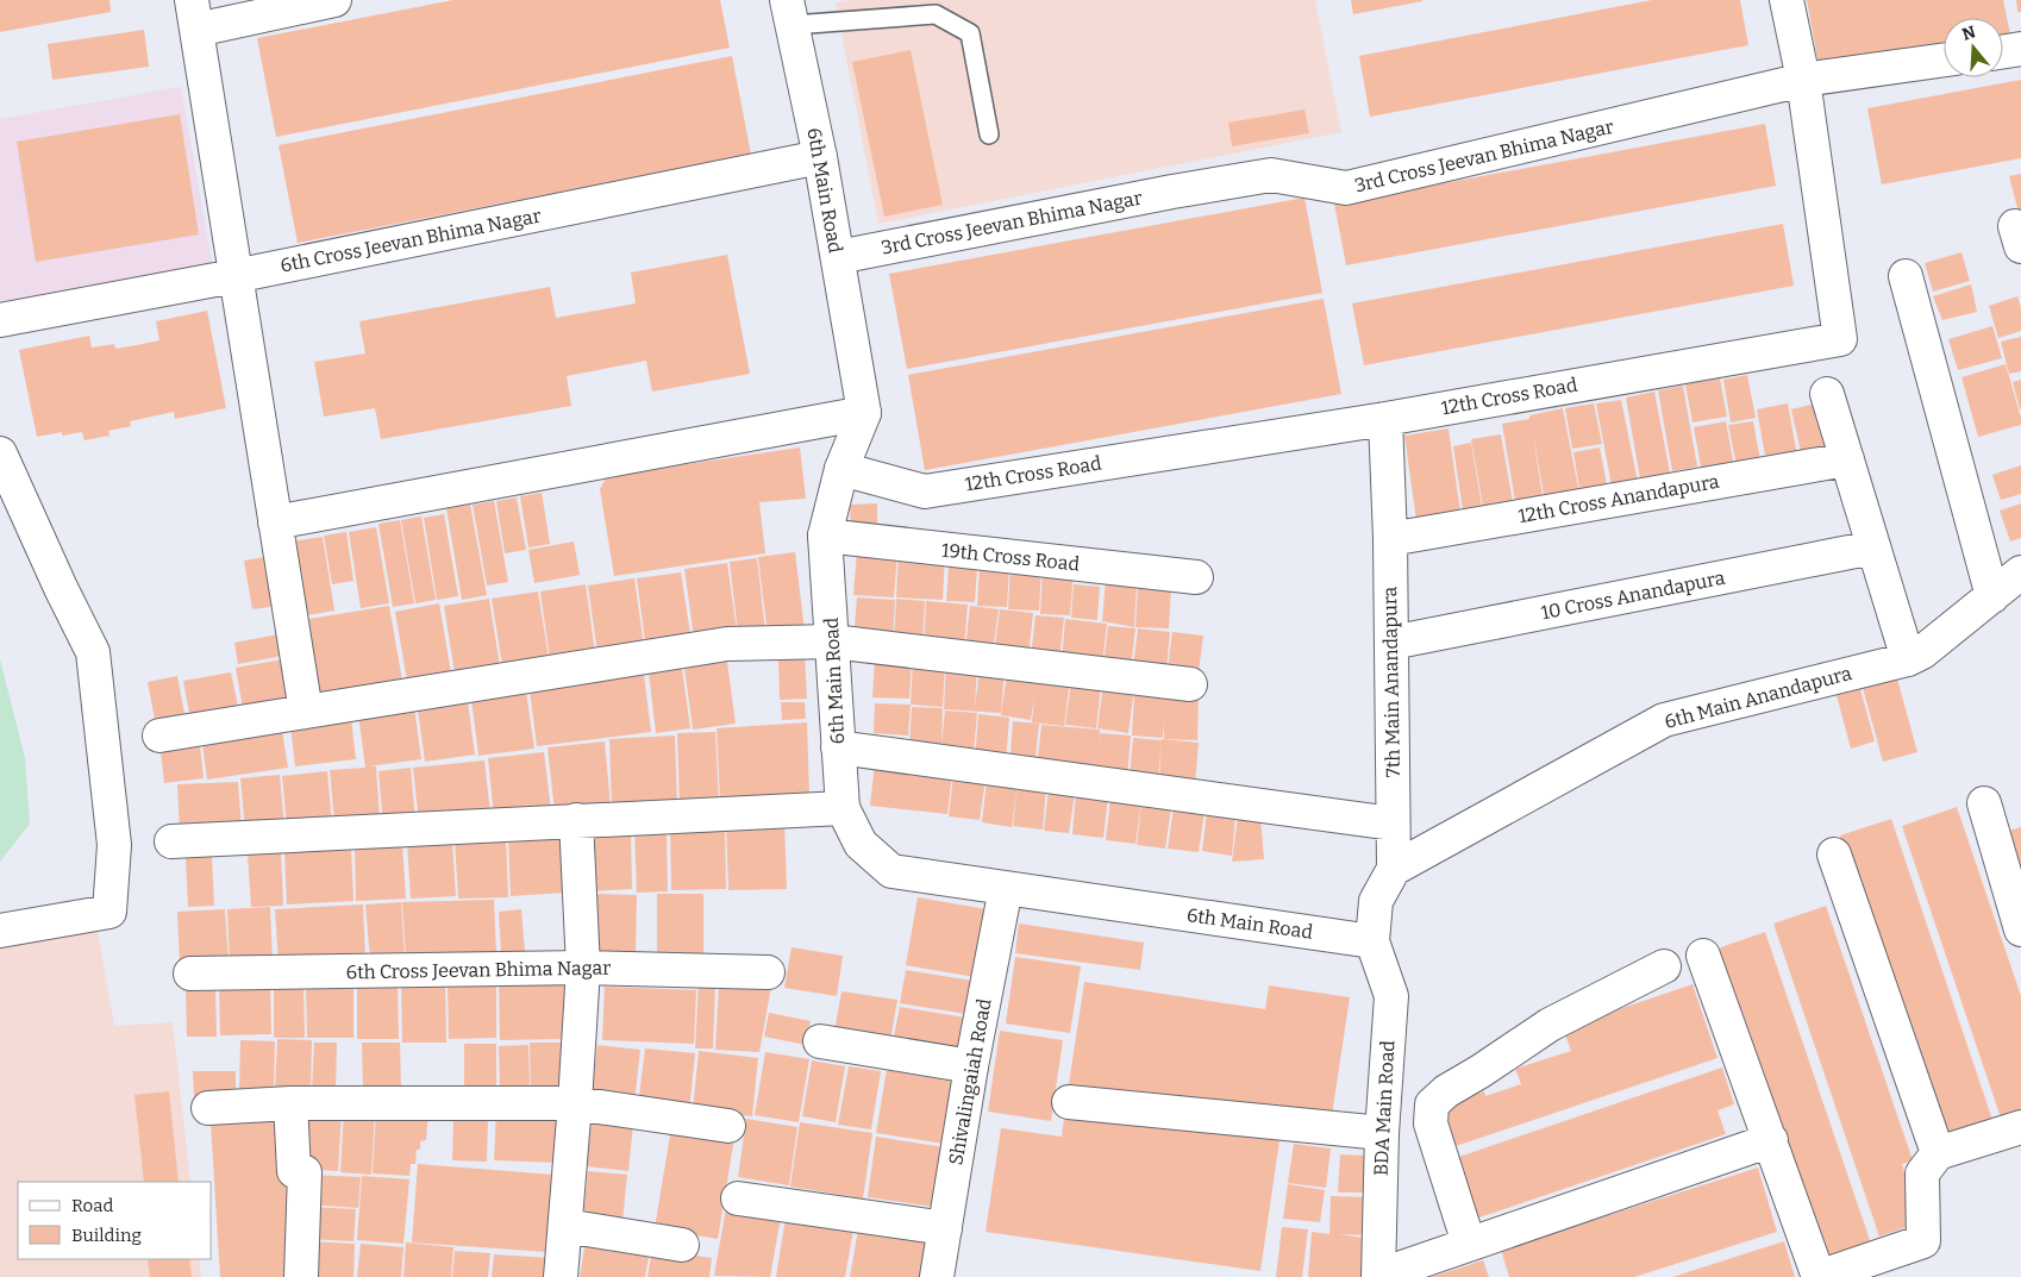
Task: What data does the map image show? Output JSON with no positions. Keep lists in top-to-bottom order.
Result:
{
  "streets": {
    "street": [
      "3rd Cross Jeevan Bhima Nagar",
      "6th Main Road",
      "6th Cross Jeevan Bhima Nagar",
      "12th Cross Road",
      "12th Cross Anandapura",
      "19th Cross Road",
      "10 Cross Anandapura",
      "7th Main Anandapura",
      "6th Main Anandapura",
      "Shivalingaiah Road",
      "BDA Main Road"
    ]
  },
  "crossings": [
    ["3rd Cross Jeevan Bhima Nagar", "6th Main Road"],
    ["3rd Cross Jeevan Bhima Nagar", "12th Cross Road"],
    ["6th Main Road", "6th Cross Jeevan Bhima Nagar"],
    ["6th Main Road", "12th Cross Road"],
    ["6th Main Road", "19th Cross Road"],
    ["6th Main Road", "Shivalingaiah Road"],
    ["6th Main Road", "BDA Main Road"],
    ["12th Cross Road", "7th Main Anandapura"],
    ["12th Cross Anandapura", "7th Main Anandapura"],
    ["10 Cross Anandapura", "7th Main Anandapura"],
    ["7th Main Anandapura", "6th Main Anandapura"]
  ],
  "legend": ["Road", "Building"],
  "north": "top"
}
